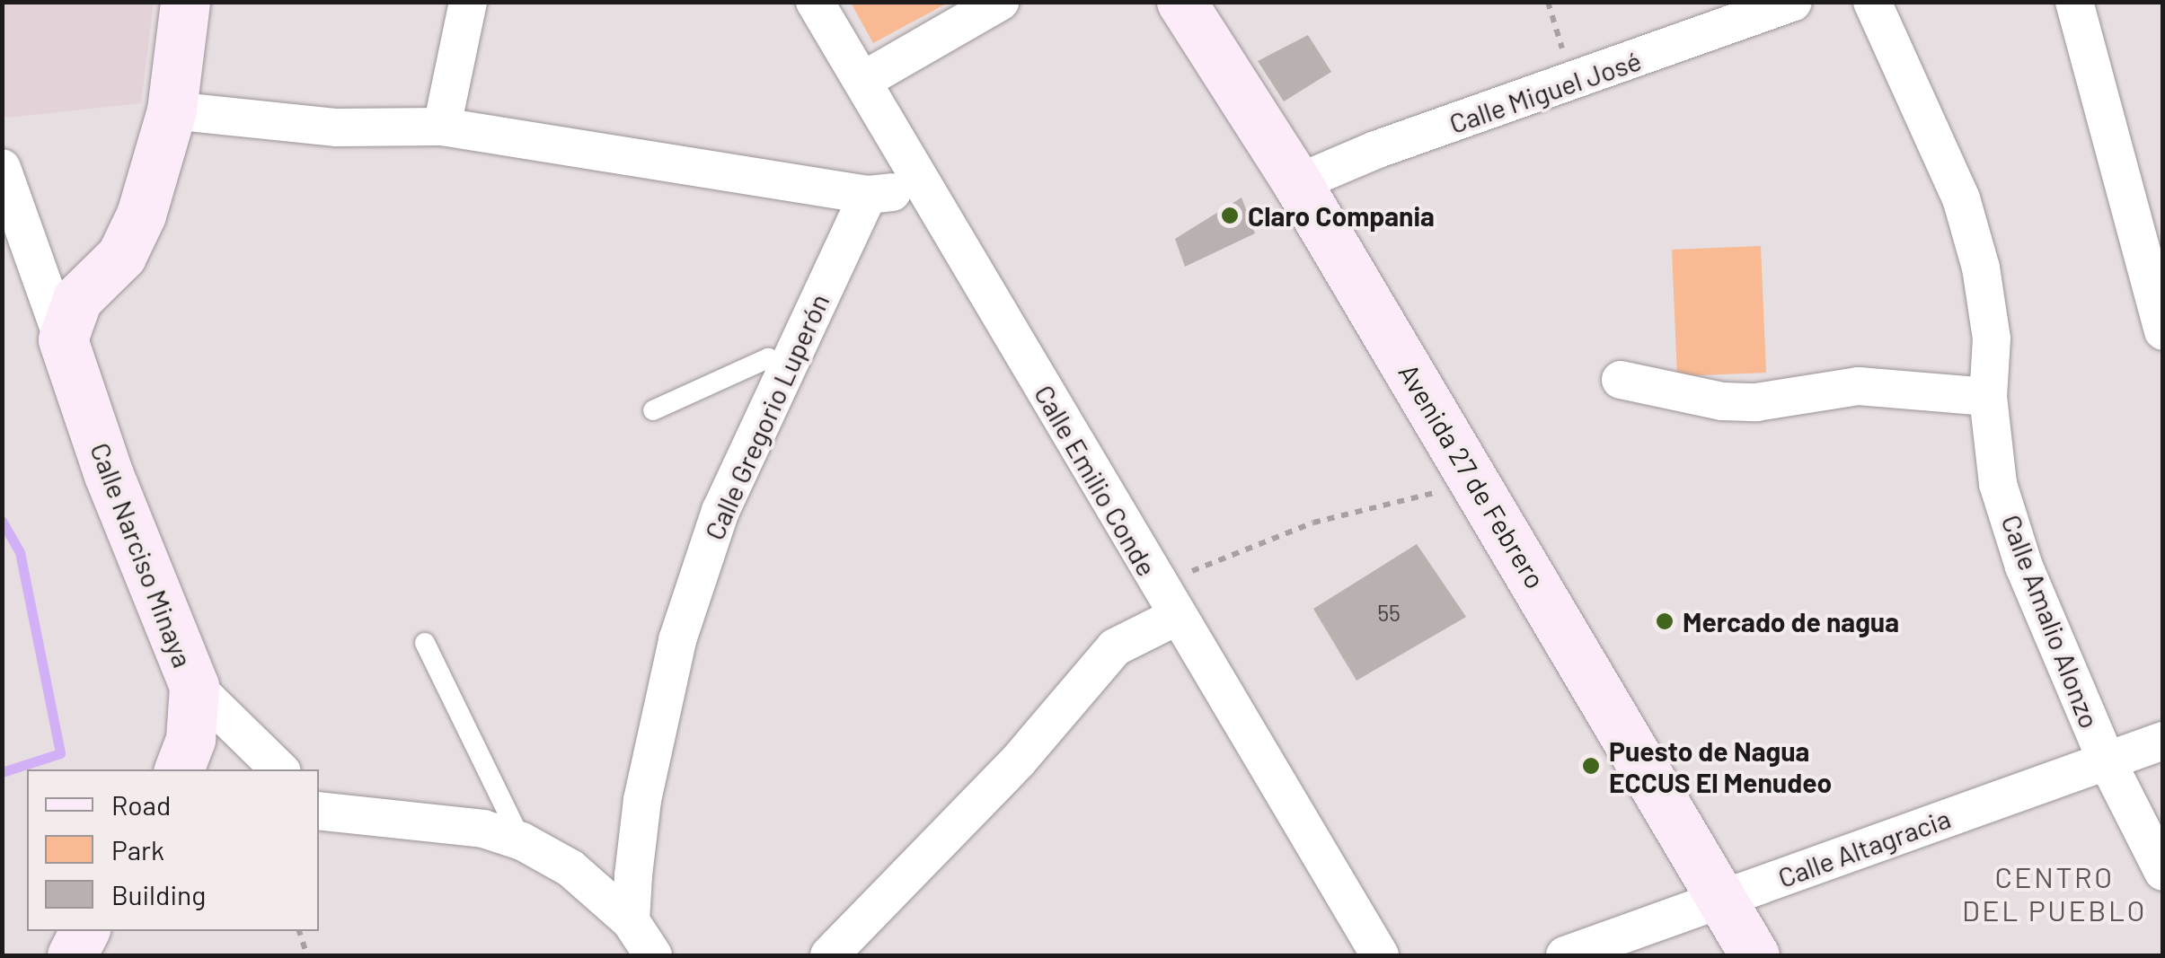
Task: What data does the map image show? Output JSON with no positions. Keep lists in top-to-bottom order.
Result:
{
  "streets": {
    "street": [
      "Calle Miguel José",
      "Calle Gregorio Luperón",
      "Avenida 27 de Febrero",
      "Calle Emilio Conde",
      "Calle Narciso Minaya",
      "Calle Amalio Alonzo",
      "Calle Altagracia"
    ]
  },
  "crossings": [
    ["Calle Miguel José", "Avenida 27 de Febrero"],
    ["Avenida 27 de Febrero", "Calle Altagracia"],
    ["Calle Amalio Alonzo", "Calle Altagracia"]
  ],
  "districts": ["CENTRO DEL PUEBLO"],
  "places": ["Claro Compania", "Mercado de nagua", "Puesto de Nagua ECCUS El Menudeo"],
  "house_numbers": ["55"],
  "legend": ["Road", "Park", "Building"]
}
